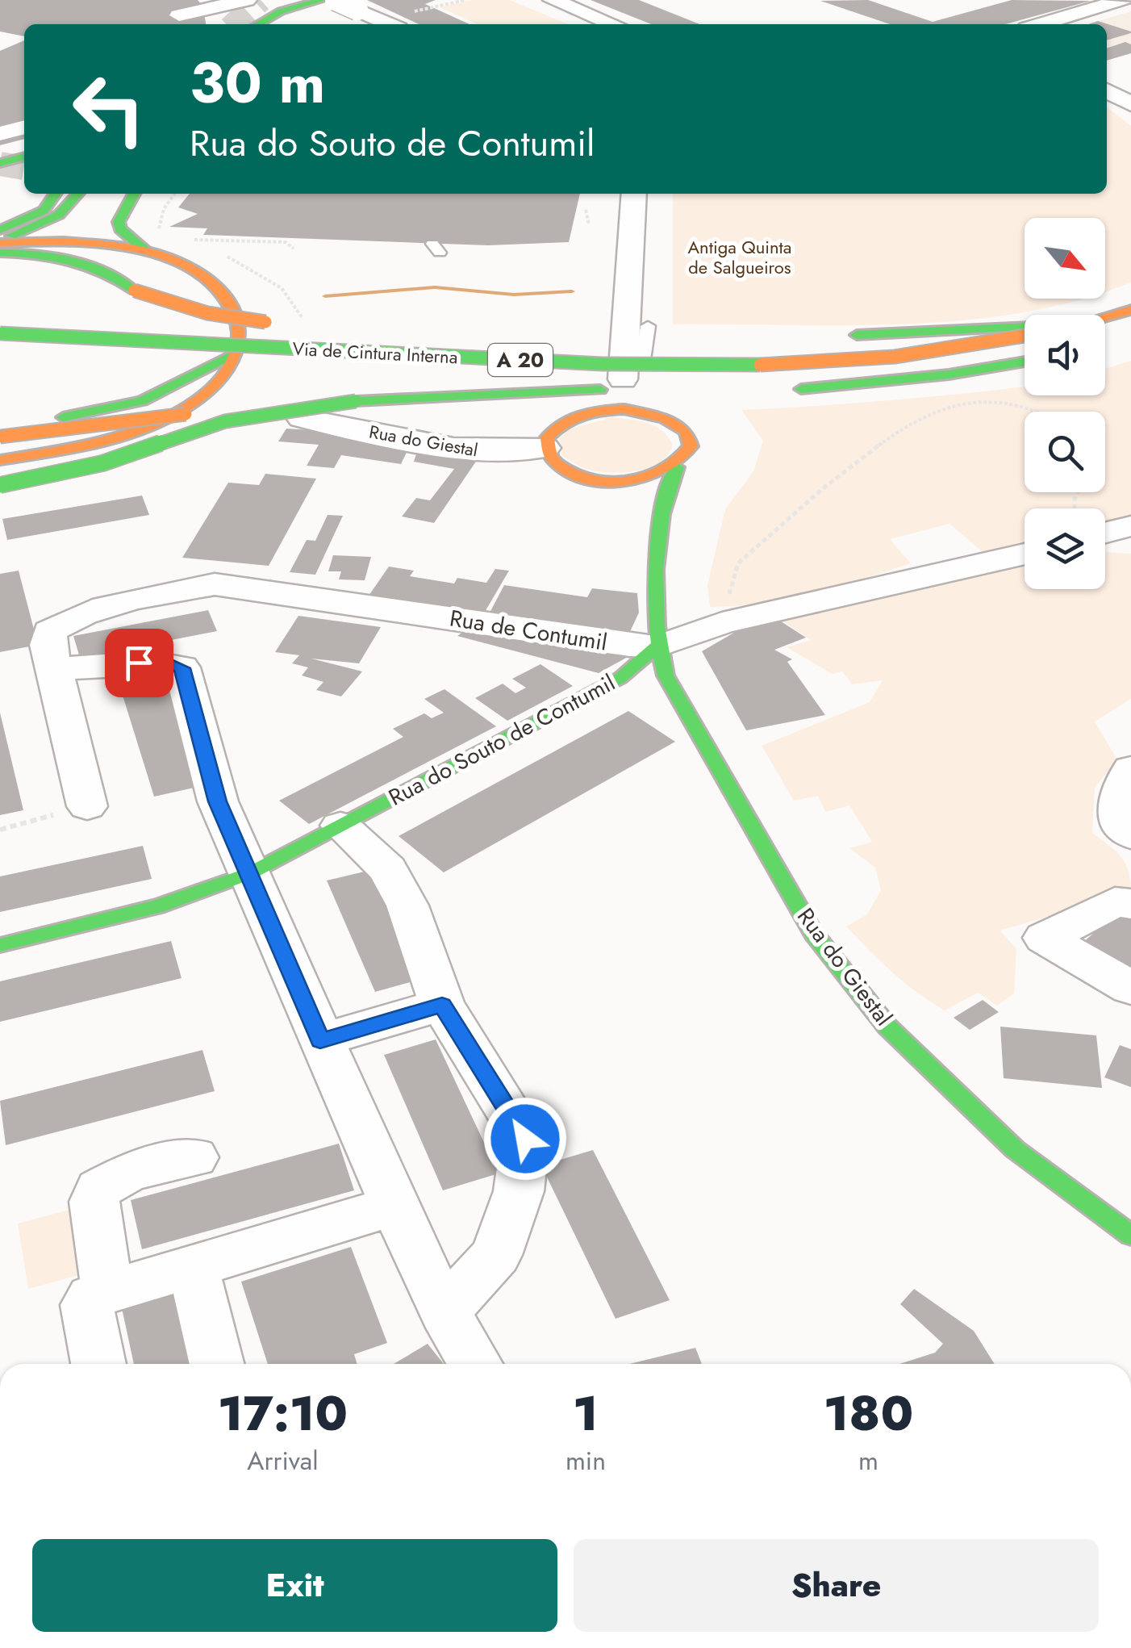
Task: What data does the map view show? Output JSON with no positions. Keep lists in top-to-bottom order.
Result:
{
  "streets": {
    "main road": [
      "Via de Cintura Interna",
      "A 20",
      "Rua do Giestal",
      "Rua do Souto de Contumil"
    ],
    "street": ["Rua de Contumil"]
  },
  "crossings": [
    ["Rua do Giestal", "Rua de Contumil"],
    ["Rua do Giestal", "Rua do Souto de Contumil"],
    ["Rua de Contumil", "Rua do Souto de Contumil"]
  ],
  "parks": ["Antiga Quinta de Salgueiros"],
  "north": "bottom right",
  "page": {
    "turn": ["30 m", "Rua do Souto de Contumil"],
    "eta": [
      "17:10",
      "Arrival",
      "1",
      "min",
      "180",
      "m"
    ],
    "buttons": ["Exit", "Share"]
  }
}
